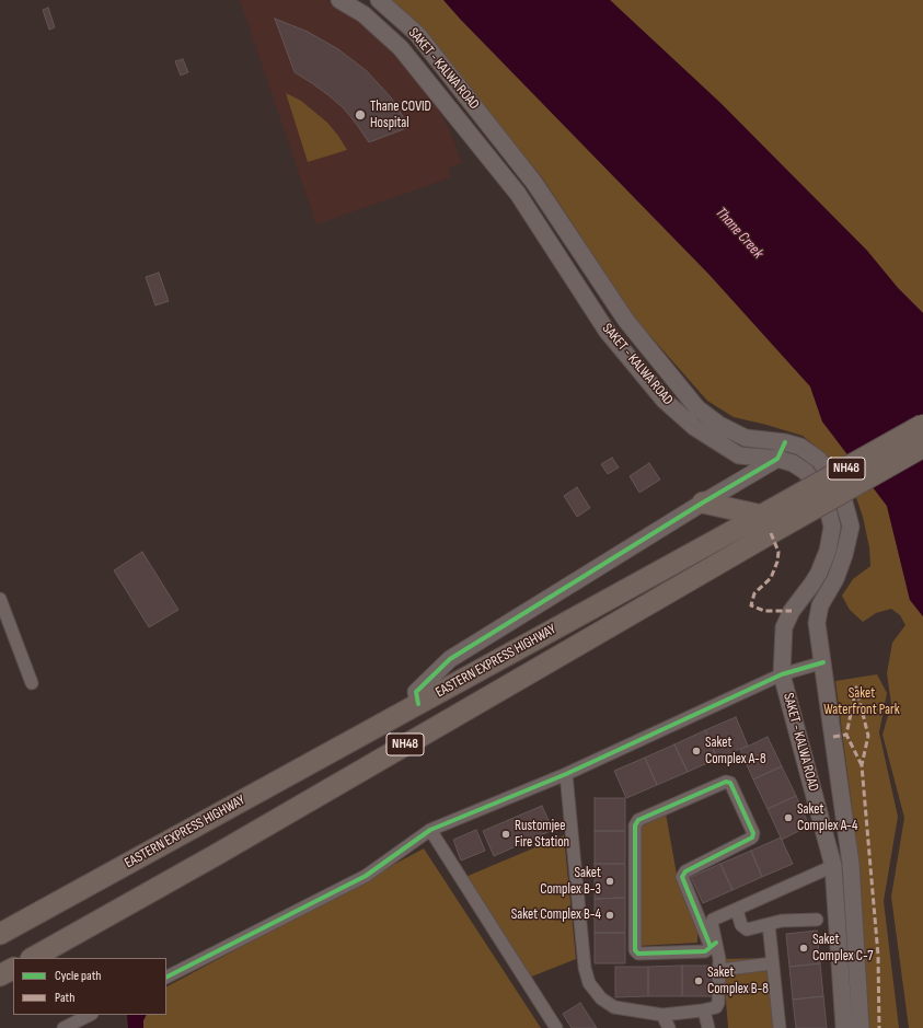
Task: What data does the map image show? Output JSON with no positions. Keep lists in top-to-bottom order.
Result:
{
  "streets": {
    "highway": ["NH48", "EASTERN EXPRESS HIGHWAY"],
    "main road": ["SAKET - KALWA ROAD"]
  },
  "water": ["Thane Creek"],
  "parks": ["Saket Waterfront Park"],
  "places": [
    "Thane COVID Hospital",
    "Saket Complex A-8",
    "Saket Complex A-4",
    "Rustomjee Fire Station",
    "Saket Complex B-3",
    "Saket Complex B-4",
    "Saket Complex C-7",
    "Saket Complex B-8"
  ],
  "legend": ["Cycle path", "Path"]
}
